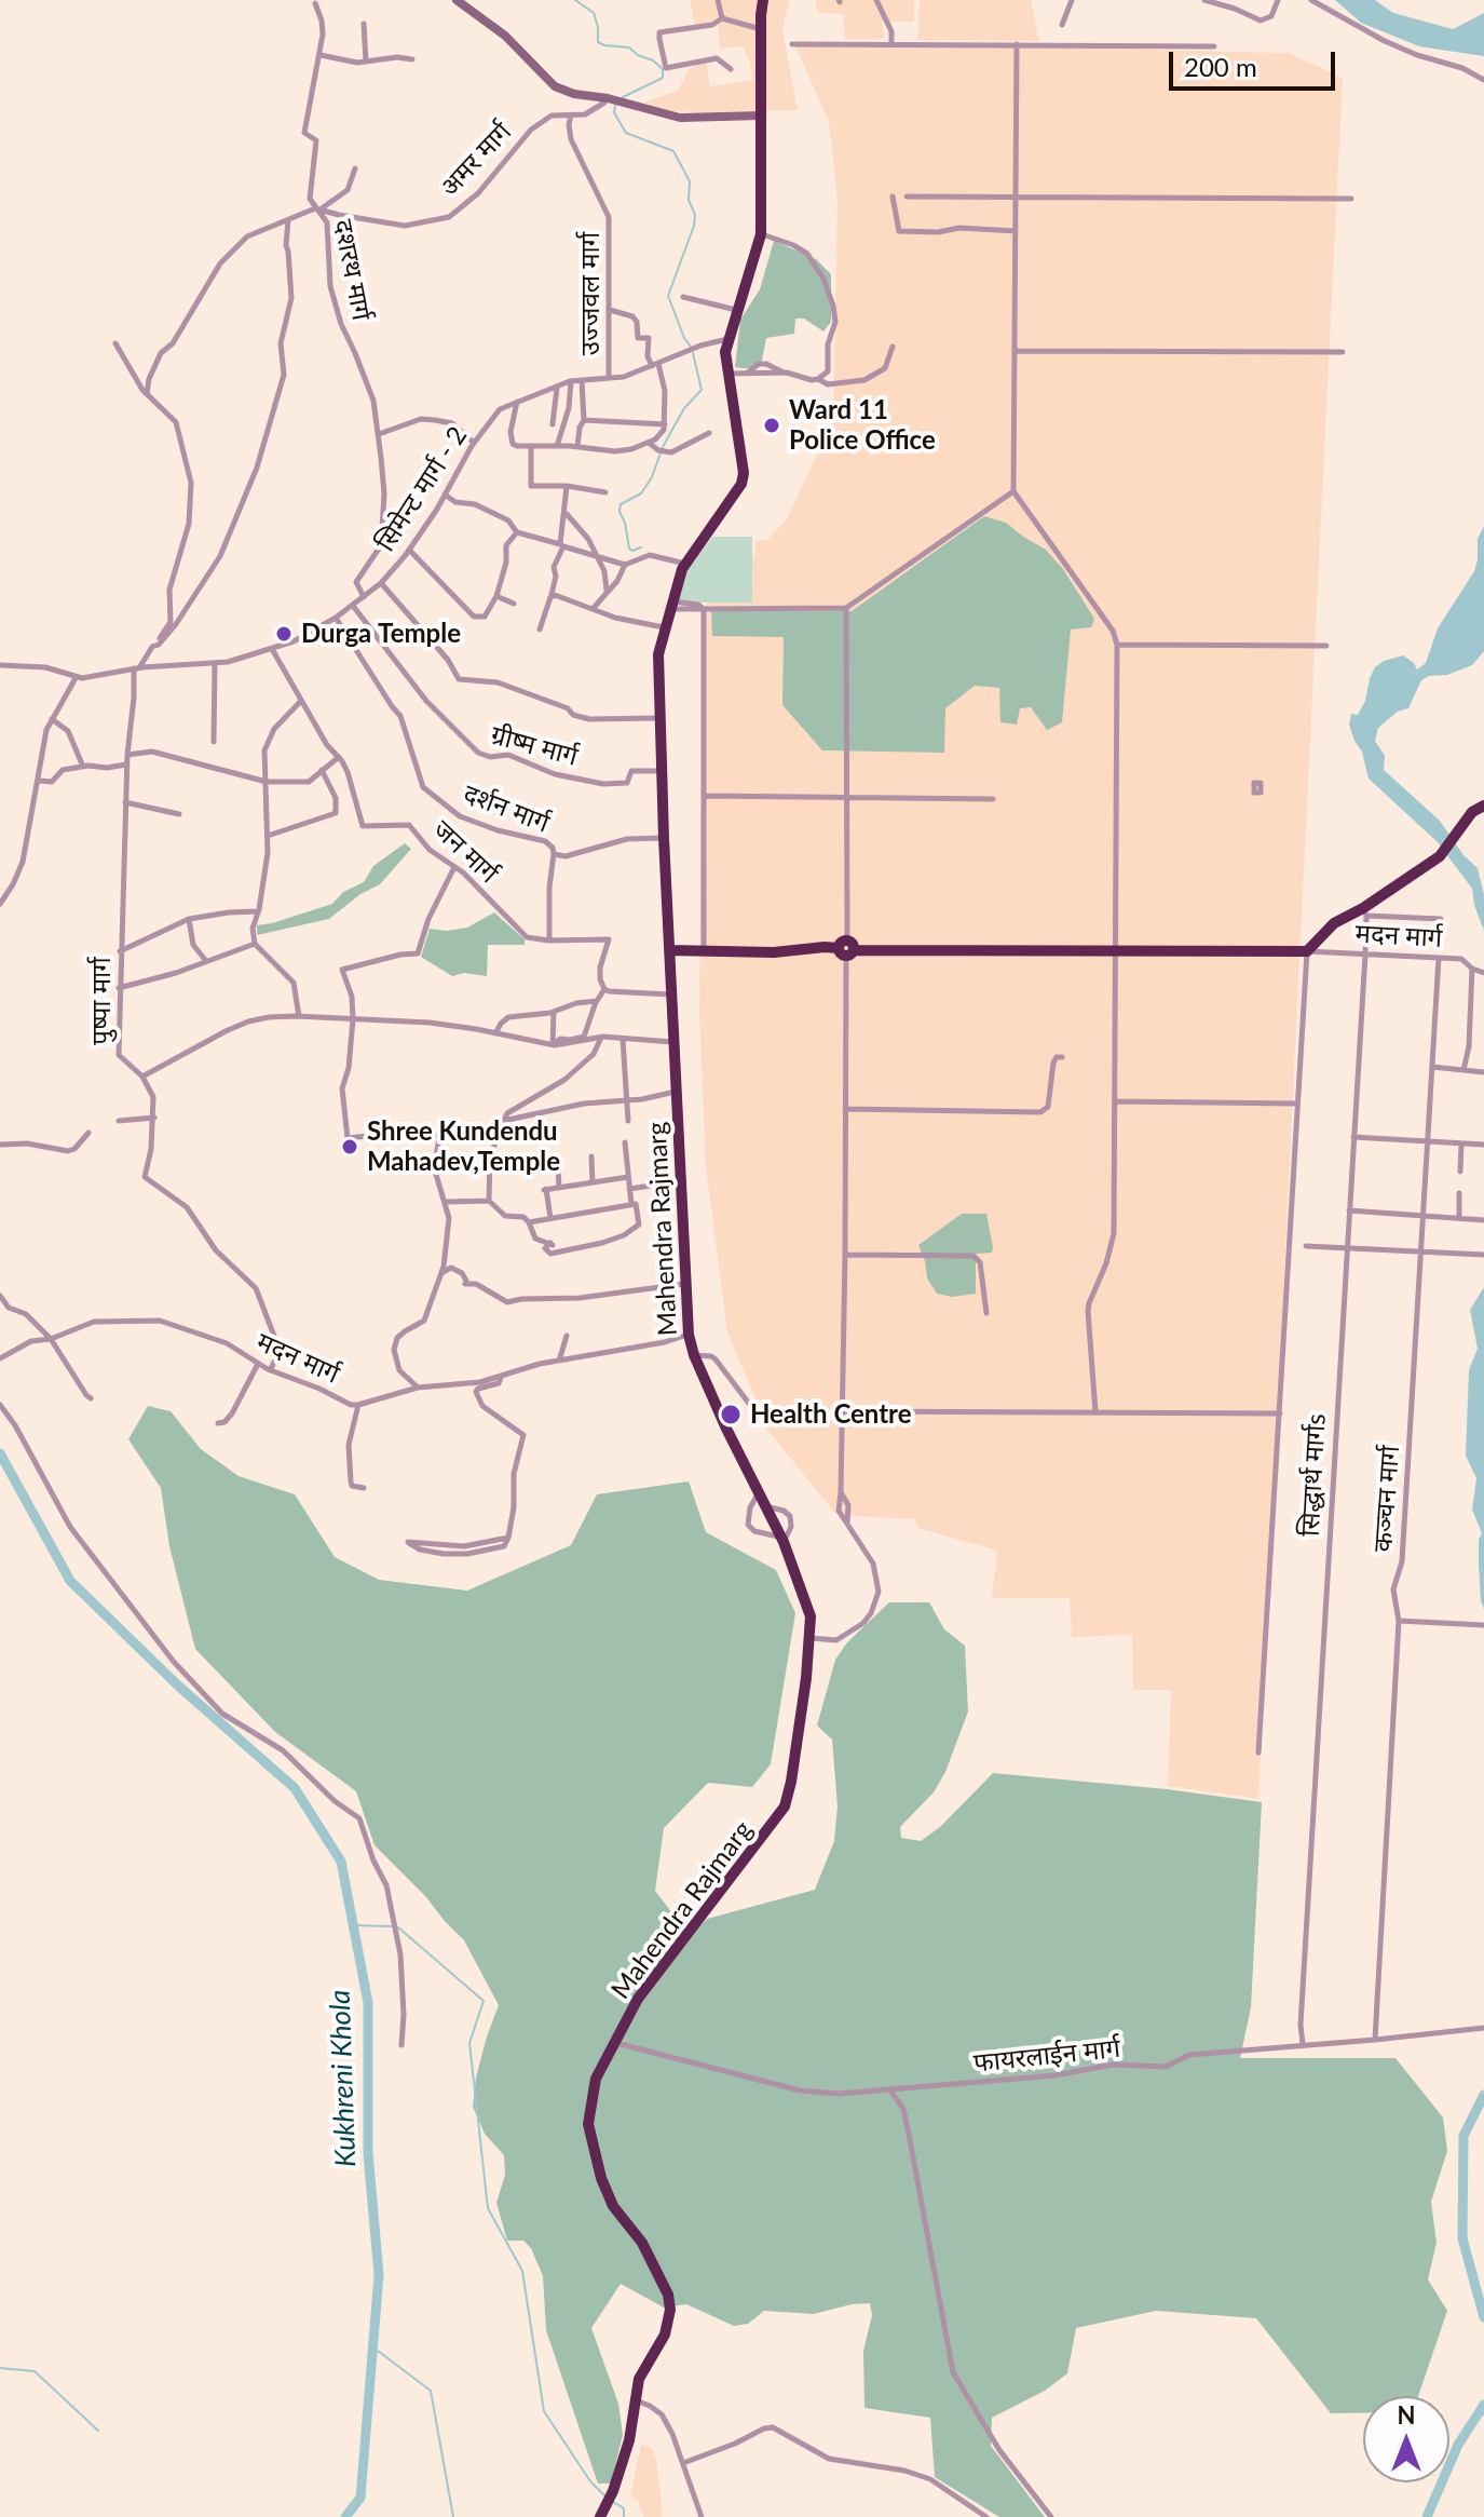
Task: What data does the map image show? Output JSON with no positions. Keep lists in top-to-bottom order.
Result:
{
  "streets": {
    "highway": ["Mahendra Rajmarg"],
    "street": [
      "अमर मार्ग",
      "दशरथ मार्ग",
      "उज्जवल मार्ग",
      "सिमेन्ट मार्ग - 2",
      "ग्रीष्म मार्ग",
      "दर्शन मार्ग",
      "जन मार्ग",
      "मदन मार्ग",
      "पुष्पा मार्ग",
      "सिद्धार्थ मार्गs",
      "कञ्चन मार्ग",
      "फायरलाईन मार्ग"
    ]
  },
  "crossings": [
    ["अमर मार्ग", "दशरथ मार्ग"],
    ["अमर मार्ग", "उज्जवल मार्ग"],
    ["दशरथ मार्ग", "सिमेन्ट मार्ग - 2"],
    ["उज्जवल मार्ग", "सिमेन्ट मार्ग - 2"],
    ["सिमेन्ट मार्ग - 2", "ग्रीष्म मार्ग"],
    ["सिमेन्ट मार्ग - 2", "दर्शन मार्ग"],
    ["सिमेन्ट मार्ग - 2", "जन मार्ग"],
    ["सिमेन्ट मार्ग - 2", "पुष्पा मार्ग"],
    ["सिमेन्ट मार्ग - 2", "Mahendra Rajmarg"],
    ["ग्रीष्म मार्ग", "Mahendra Rajmarg"],
    ["दर्शन मार्ग", "Mahendra Rajmarg"],
    ["मदन मार्ग", "पुष्पा मार्ग"],
    ["मदन मार्ग", "Mahendra Rajmarg"],
    ["मदन मार्ग", "सिद्धार्थ मार्गs"],
    ["मदन मार्ग", "कञ्चन मार्ग"],
    ["Mahendra Rajmarg", "फायरलाईन मार्ग"],
    ["सिद्धार्थ मार्गs", "फायरलाईन मार्ग"],
    ["कञ्चन मार्ग", "फायरलाईन मार्ग"]
  ],
  "water": ["Kukhreni Khola"],
  "places": [
    "Ward 11 Police Office",
    "Durga Temple",
    "Shree Kundendu Mahadev,Temple",
    "Health Centre"
  ],
  "scale_bar": "200 m",
  "north": "top"
}
